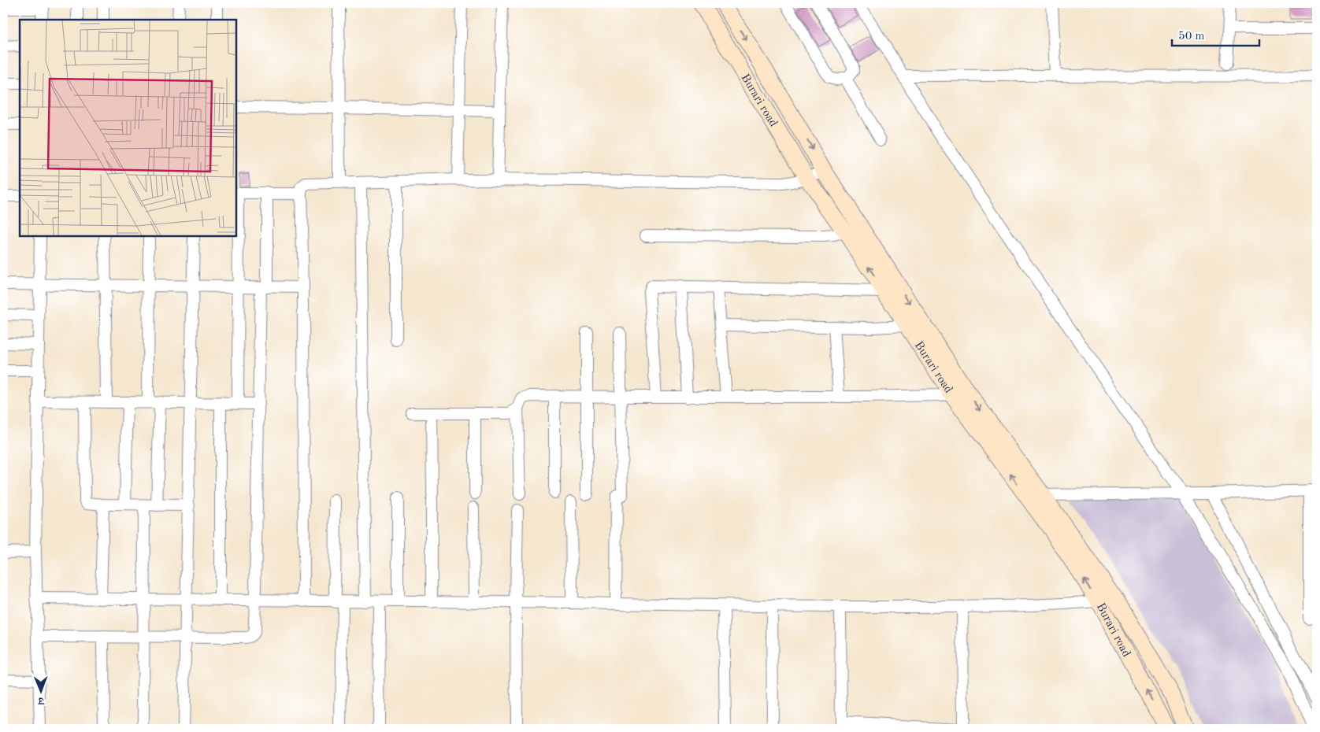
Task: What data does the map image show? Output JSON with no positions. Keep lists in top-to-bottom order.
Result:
{
  "streets": {
    "main road": ["Burari road"]
  },
  "scale_bar": "50 m",
  "north": "bottom"
}
